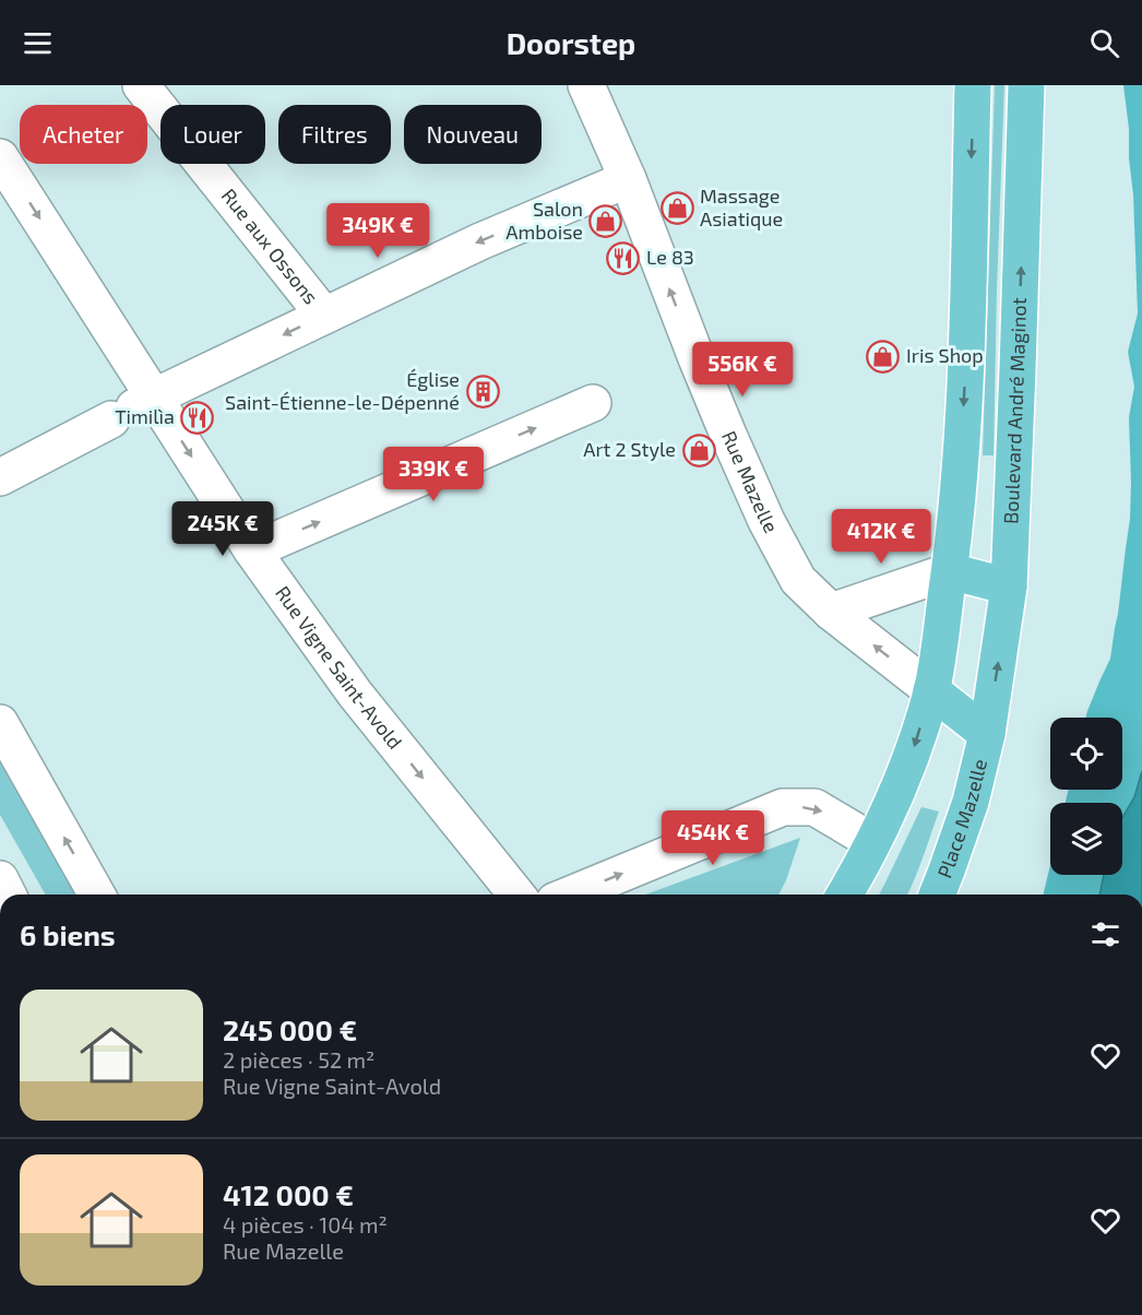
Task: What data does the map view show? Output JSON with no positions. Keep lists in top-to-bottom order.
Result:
{
  "streets": {
    "main road": ["Boulevard André Maginot", "Place Mazelle"],
    "street": ["Rue aux Ossons", "Rue Mazelle", "Rue Vigne Saint-Avold"]
  },
  "crossings": [
    ["Boulevard André Maginot", "Place Mazelle"]
  ],
  "one_way": ["Rue Mazelle", "Rue Vigne Saint-Avold"],
  "places": {
    "shop": [
      "Massage Asiatique",
      "Salon Amboise",
      "Iris Shop",
      "Art 2 Style"
    ],
    "restaurant": ["Le 83", "Timilìa"],
    "building": ["Église Saint-Étienne-le-Dépenné"]
  },
  "page": {
    "header": "Doorstep",
    "chip": [
      "Acheter",
      "Louer",
      "Filtres",
      "Nouveau"
    ],
    "price": [
      "349K €",
      "556K €",
      "339K €",
      "245K €",
      "412K €",
      "454K €"
    ],
    "heading": "6 biens",
    "list": [
      {
        "name": "245 000 €",
        "note": "2 pièces · 52 m² · Rue Vigne Saint-Avold"
      },
      {
        "name": "412 000 €",
        "note": "4 pièces · 104 m² · Rue Mazelle"
      }
    ]
  }
}
